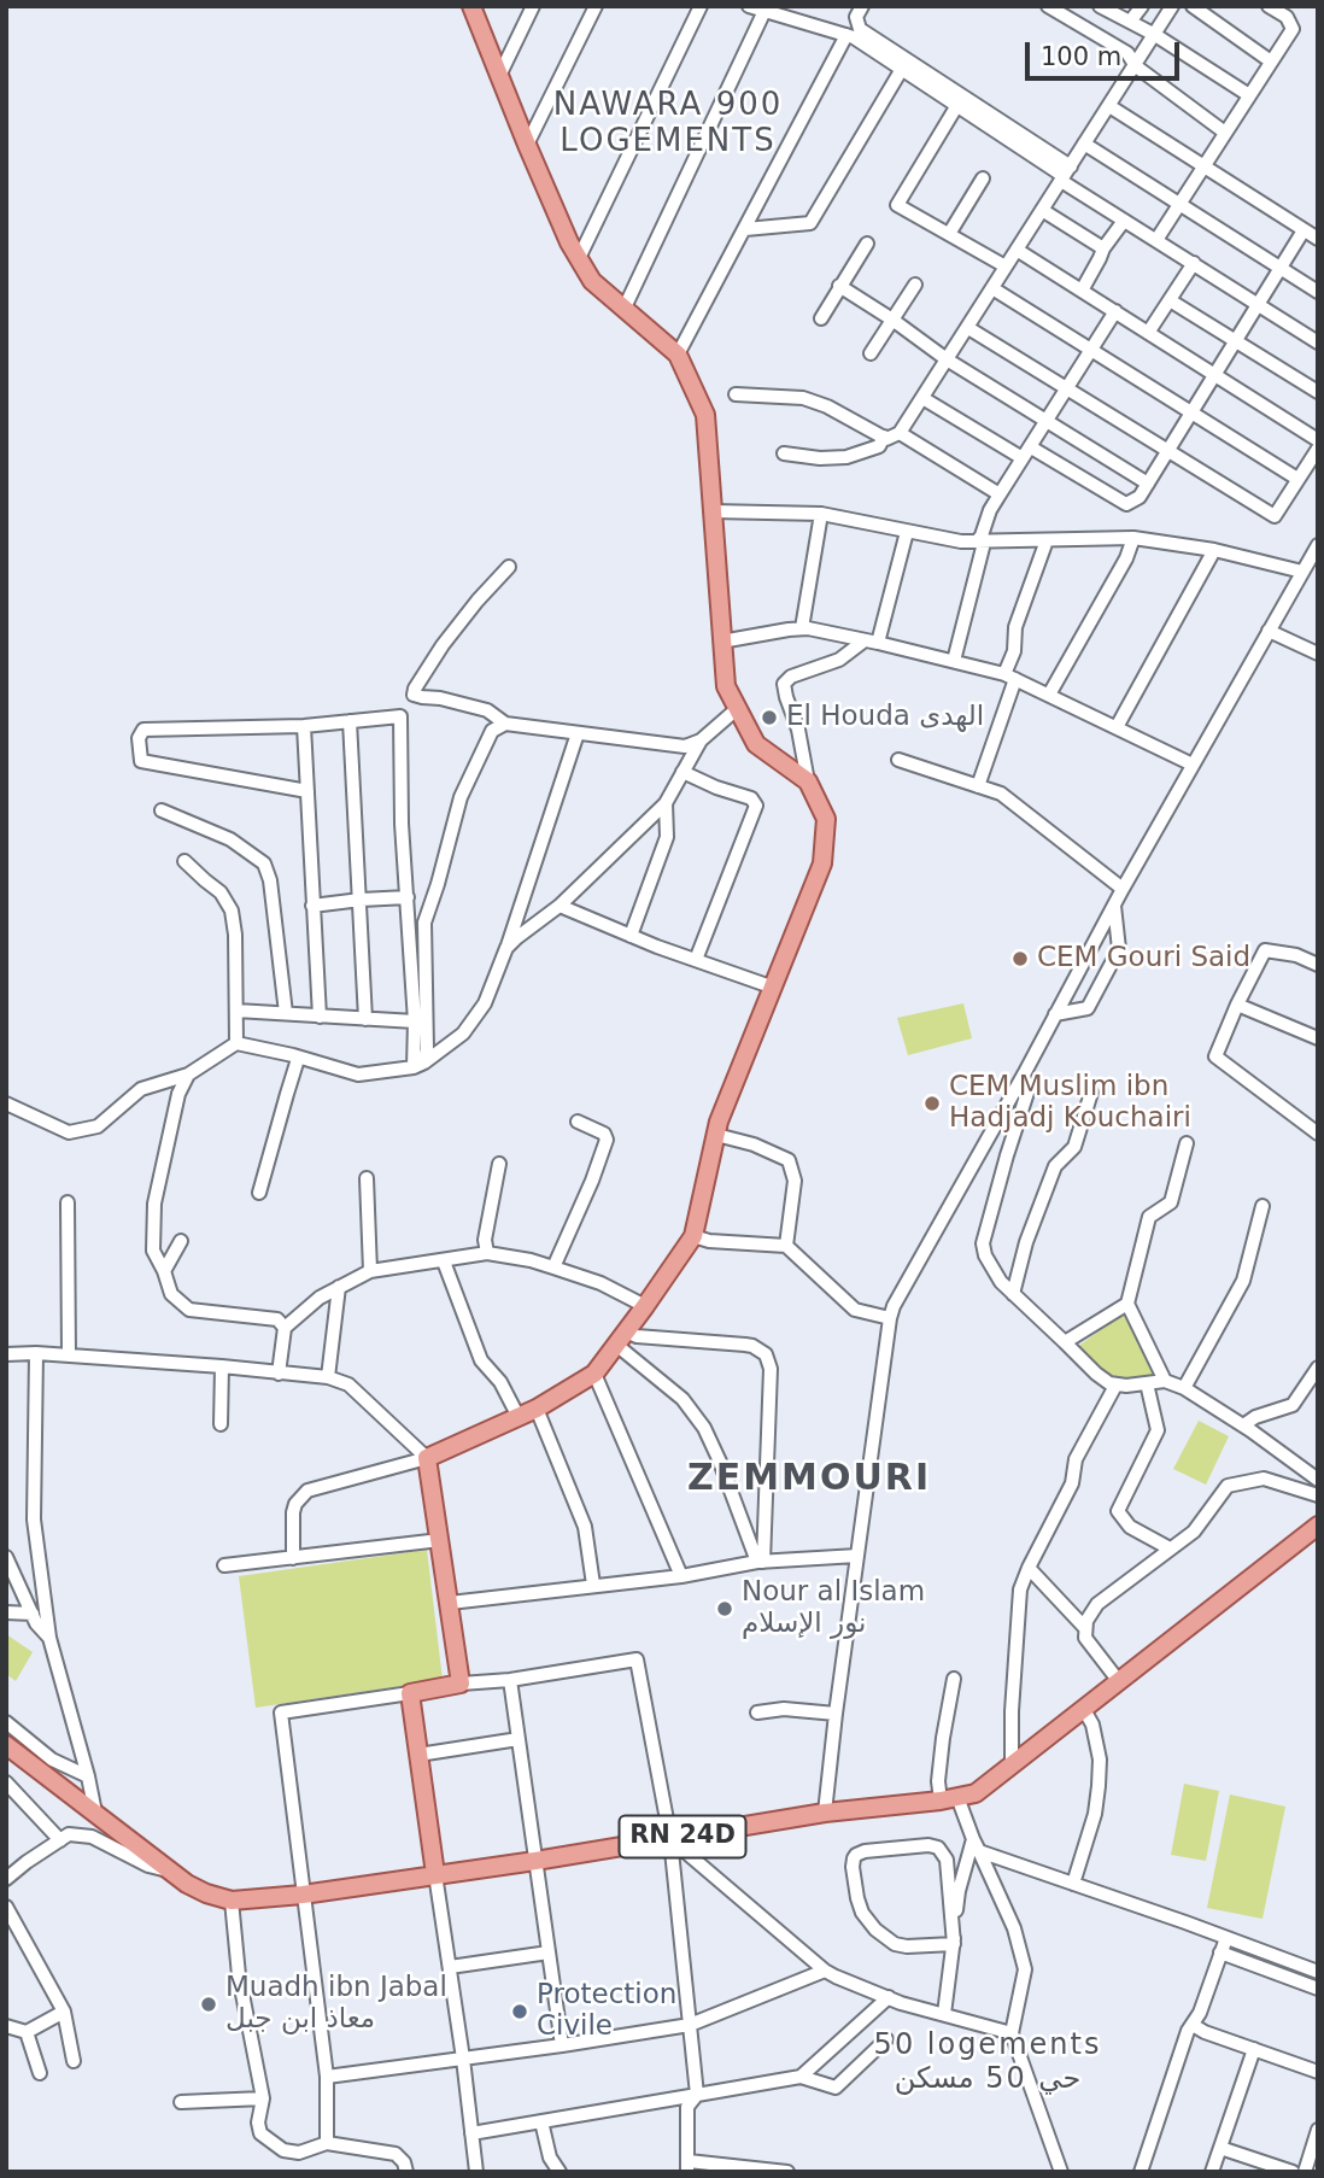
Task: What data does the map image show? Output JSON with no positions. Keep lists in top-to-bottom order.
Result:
{
  "streets": {
    "main road": ["RN 24D"]
  },
  "districts": ["NAWARA 900 LOGEMENTS", "ZEMMOURI", "50 logements حي 50 مسكن"],
  "places": [
    "El Houda الهدى",
    "CEM Gouri Said",
    "CEM Muslim ibn Hadjadj Kouchairi",
    "Nour al Islam نور الإسلام",
    "Muadh ibn Jabal معاذ ابن جبل",
    "Protection Civile"
  ],
  "scale_bar": "100 m"
}
